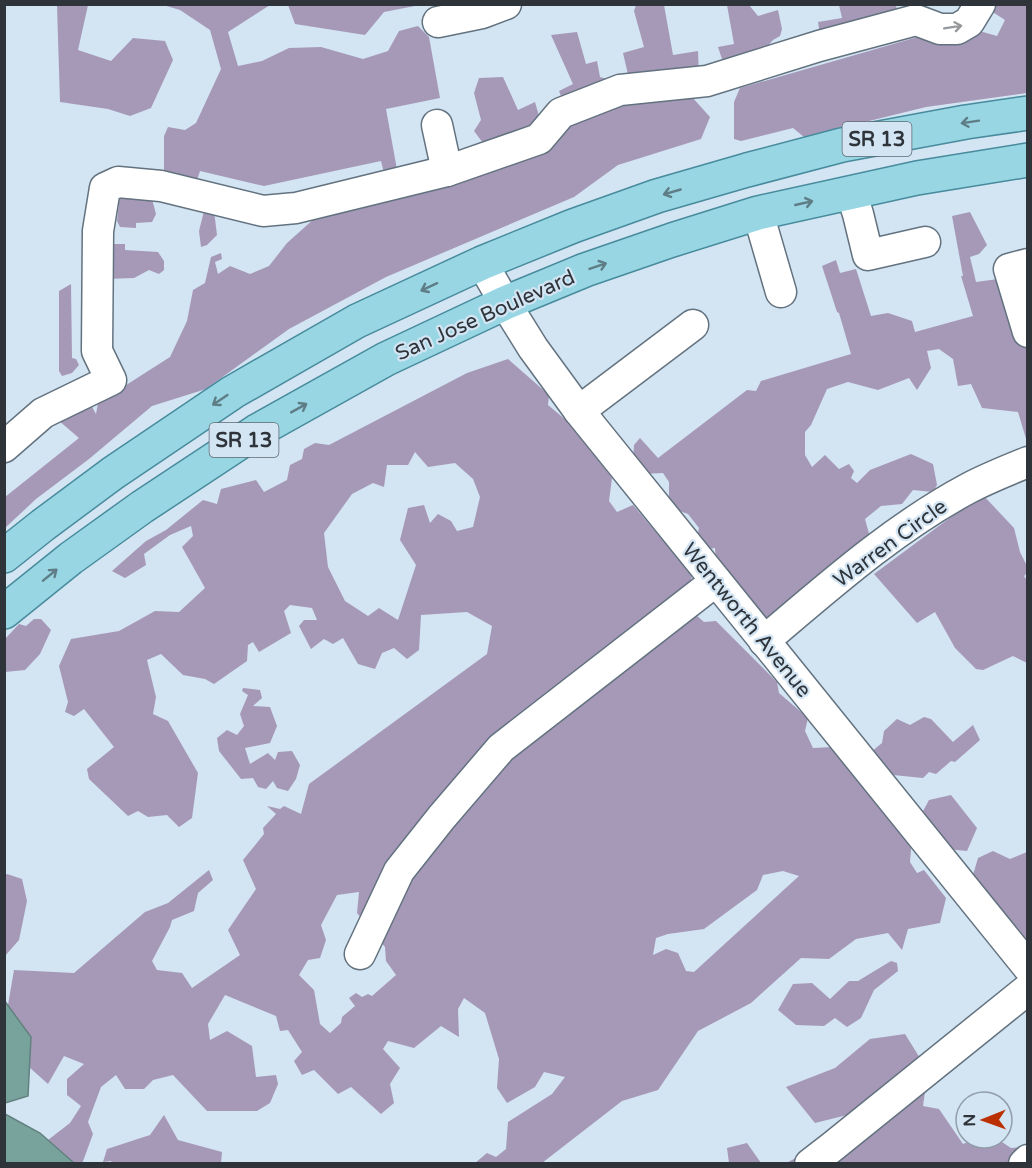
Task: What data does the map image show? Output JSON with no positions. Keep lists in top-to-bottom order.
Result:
{
  "streets": {
    "main road": ["SR 13", "San Jose Boulevard"],
    "street": ["Warren Circle", "Wentworth Avenue"]
  },
  "crossings": [
    ["SR 13", "Wentworth Avenue"],
    ["San Jose Boulevard", "Wentworth Avenue"],
    ["Warren Circle", "Wentworth Avenue"]
  ],
  "north": "left"
}
